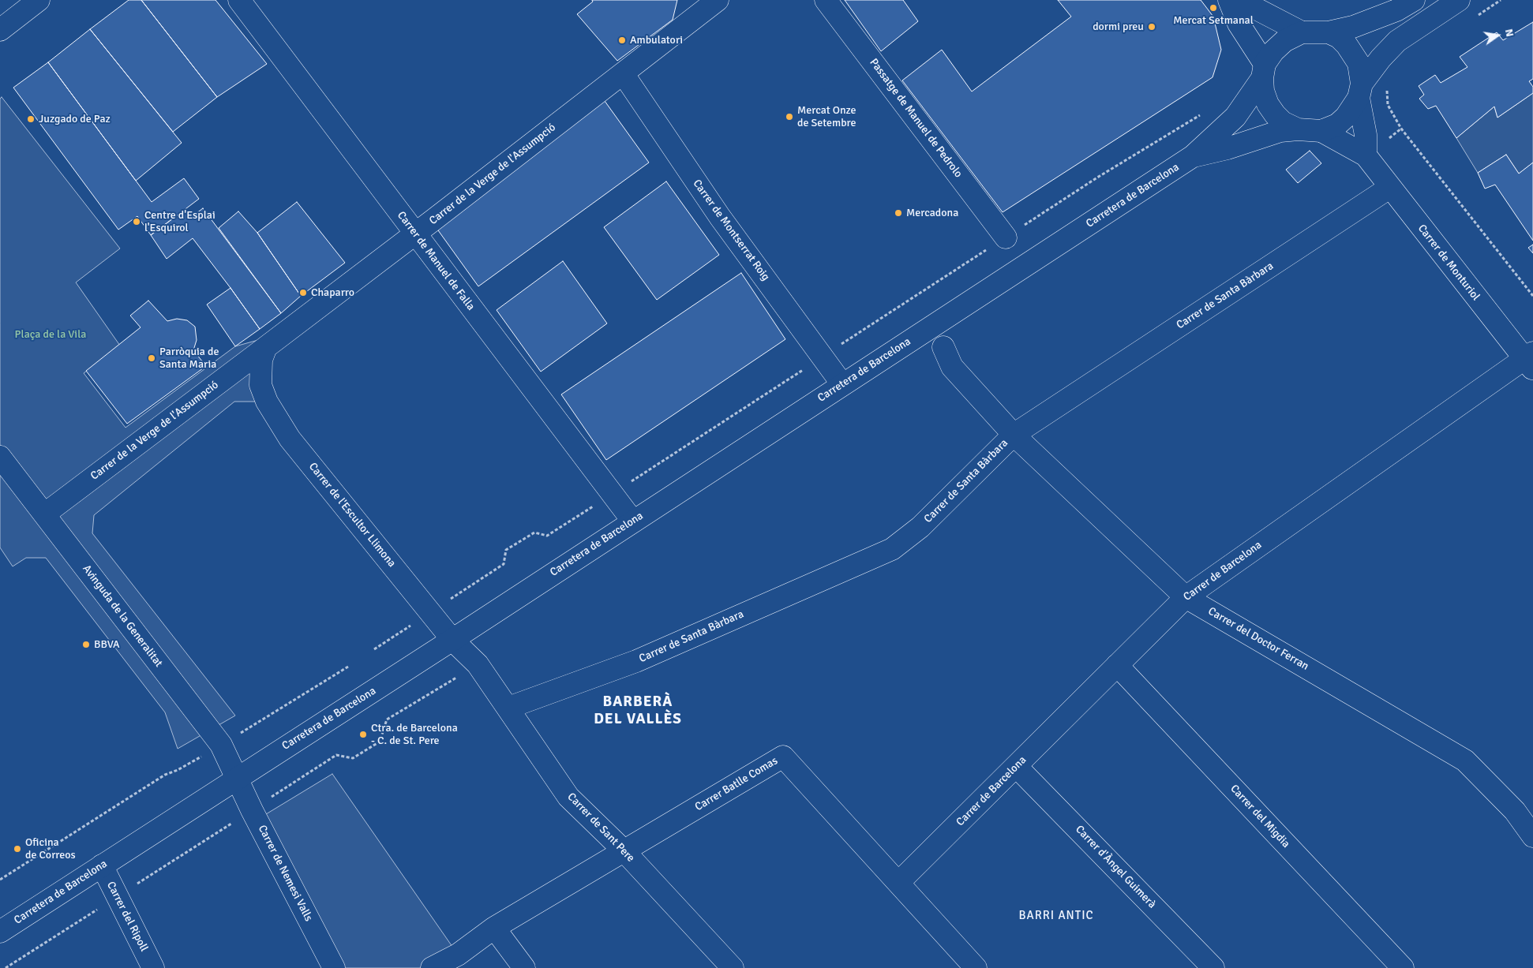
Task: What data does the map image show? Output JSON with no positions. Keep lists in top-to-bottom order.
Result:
{
  "streets": {
    "street": [
      "Passatge de Manuel de Pedrolo",
      "Carrer de la Verge de l'Assumpció",
      "Carretera de Barcelona",
      "Carrer de Montserrat Roig",
      "Carrer de Manuel de Falla",
      "Carrer de Monturiol",
      "Carrer de Santa Bàrbara",
      "Carrer de l'Escultor Llimona",
      "Carrer de Barcelona",
      "Avinguda de la Generalitat",
      "Carrer del Doctor Ferran",
      "Carrer Batlle Comas",
      "Carrer del Migdia",
      "Carrer de Sant Pere",
      "Carrer d'Àngel Guimerà",
      "Carrer de Nemesi Valls",
      "Carrer del Ripoll"
    ]
  },
  "crossings": [
    ["Carrer de la Verge de l'Assumpció", "Carrer de Montserrat Roig"],
    ["Carrer de la Verge de l'Assumpció", "Carrer de Manuel de Falla"],
    ["Carrer de la Verge de l'Assumpció", "Carrer de l'Escultor Llimona"],
    ["Carrer de la Verge de l'Assumpció", "Avinguda de la Generalitat"],
    ["Carretera de Barcelona", "Carrer de Montserrat Roig"],
    ["Carretera de Barcelona", "Carrer de Manuel de Falla"],
    ["Carretera de Barcelona", "Carrer de l'Escultor Llimona"],
    ["Carretera de Barcelona", "Avinguda de la Generalitat"],
    ["Carretera de Barcelona", "Carrer de Sant Pere"],
    ["Carretera de Barcelona", "Carrer de Nemesi Valls"],
    ["Carretera de Barcelona", "Carrer del Ripoll"],
    ["Carrer de Monturiol", "Carrer de Santa Bàrbara"],
    ["Carrer de Monturiol", "Carrer de Barcelona"],
    ["Carrer de Santa Bàrbara", "Carrer del Doctor Ferran"],
    ["Carrer de Santa Bàrbara", "Carrer de Sant Pere"],
    ["Carrer de l'Escultor Llimona", "Carrer de Sant Pere"],
    ["Carrer de Barcelona", "Carrer del Doctor Ferran"],
    ["Carrer de Barcelona", "Carrer Batlle Comas"],
    ["Carrer de Barcelona", "Carrer del Migdia"],
    ["Carrer de Barcelona", "Carrer d'Àngel Guimerà"],
    ["Avinguda de la Generalitat", "Carrer de Nemesi Valls"],
    ["Carrer Batlle Comas", "Carrer de Sant Pere"]
  ],
  "districts": ["BARBERÀ DEL VALLÈS", "BARRI ANTIC"],
  "parks": ["Plaça de la Vila"],
  "places": [
    "Mercat Setmanal",
    "dormi preu",
    "Ambulatori",
    "Mercat Onze de Setembre",
    "Juzgado de Paz",
    "Mercadona",
    "Centre d'Esplai l'Esquirol",
    "Chaparro",
    "Parròquia de Santa Maria",
    "BBVA",
    "Ctra. de Barcelona - C. de St. Pere",
    "Oficina de Correos"
  ],
  "north": "right"
}
